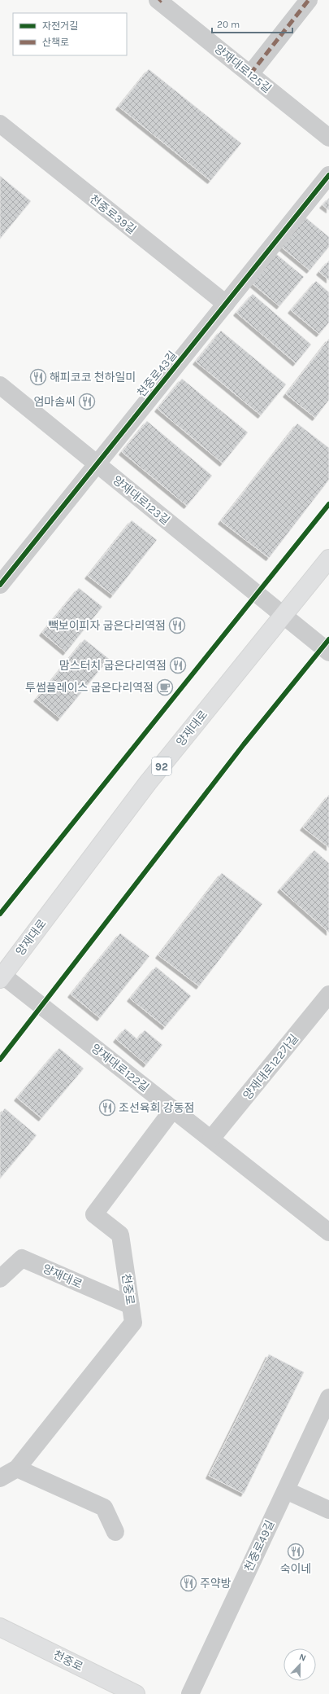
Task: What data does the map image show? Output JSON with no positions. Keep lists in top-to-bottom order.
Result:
{
  "streets": {
    "main road": ["양재대로", "92", "천중로"],
    "street": [
      "양재대로125길",
      "천중로39길",
      "천중로43길",
      "양재대로123길",
      "양재대로122가길",
      "양재대로122길",
      "천중로49길"
    ]
  },
  "crossings": [
    ["천중로39길", "천중로43길"],
    ["천중로43길", "양재대로123길"],
    ["양재대로123길", "양재대로"],
    ["양재대로", "양재대로122길"],
    ["양재대로", "천중로"],
    ["양재대로122가길", "양재대로122길"],
    ["양재대로122길", "천중로"]
  ],
  "places": {
    "restaurant": [
      "해피코코 천하일미",
      "엄마솜씨",
      "빽보이피자 굽은다리역점",
      "맘스터치 굽은다리역점",
      "조선육회 강동점",
      "숙이네",
      "주약방"
    ],
    "cafe": ["투썸플레이스 굽은다리역점"]
  },
  "legend": ["자전거길", "산책로"],
  "scale_bar": "20 m",
  "north": "top"
}
